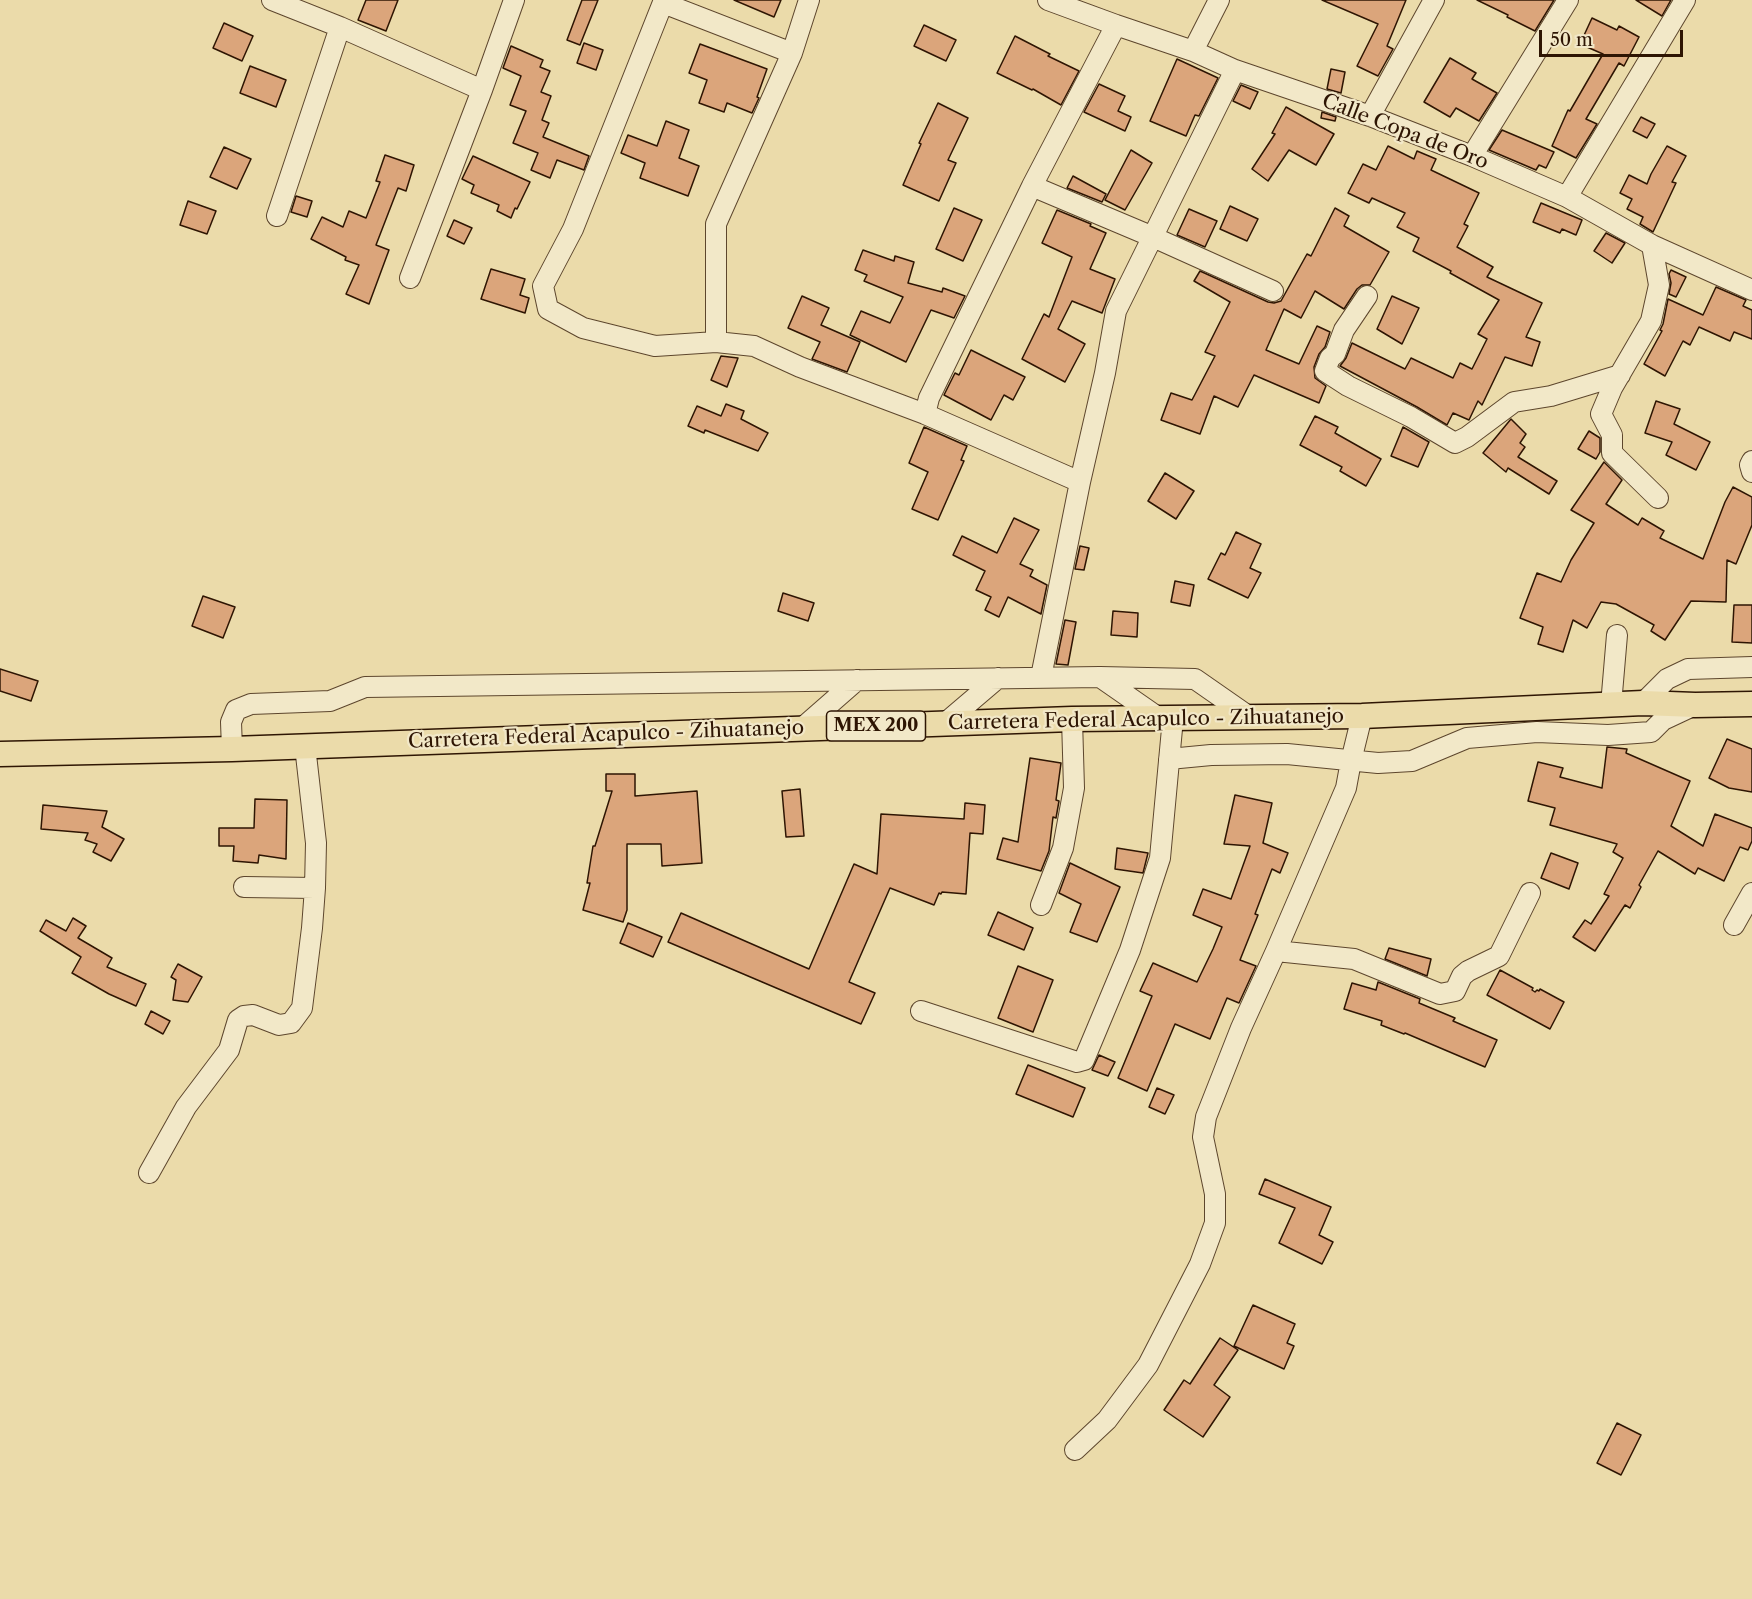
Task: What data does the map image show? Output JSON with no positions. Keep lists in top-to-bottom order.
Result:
{
  "streets": {
    "main road": ["Carretera Federal Acapulco - Zihuatanejo", "MEX 200"],
    "street": ["Calle Copa de Oro"]
  },
  "scale_bar": "50 m"
}
